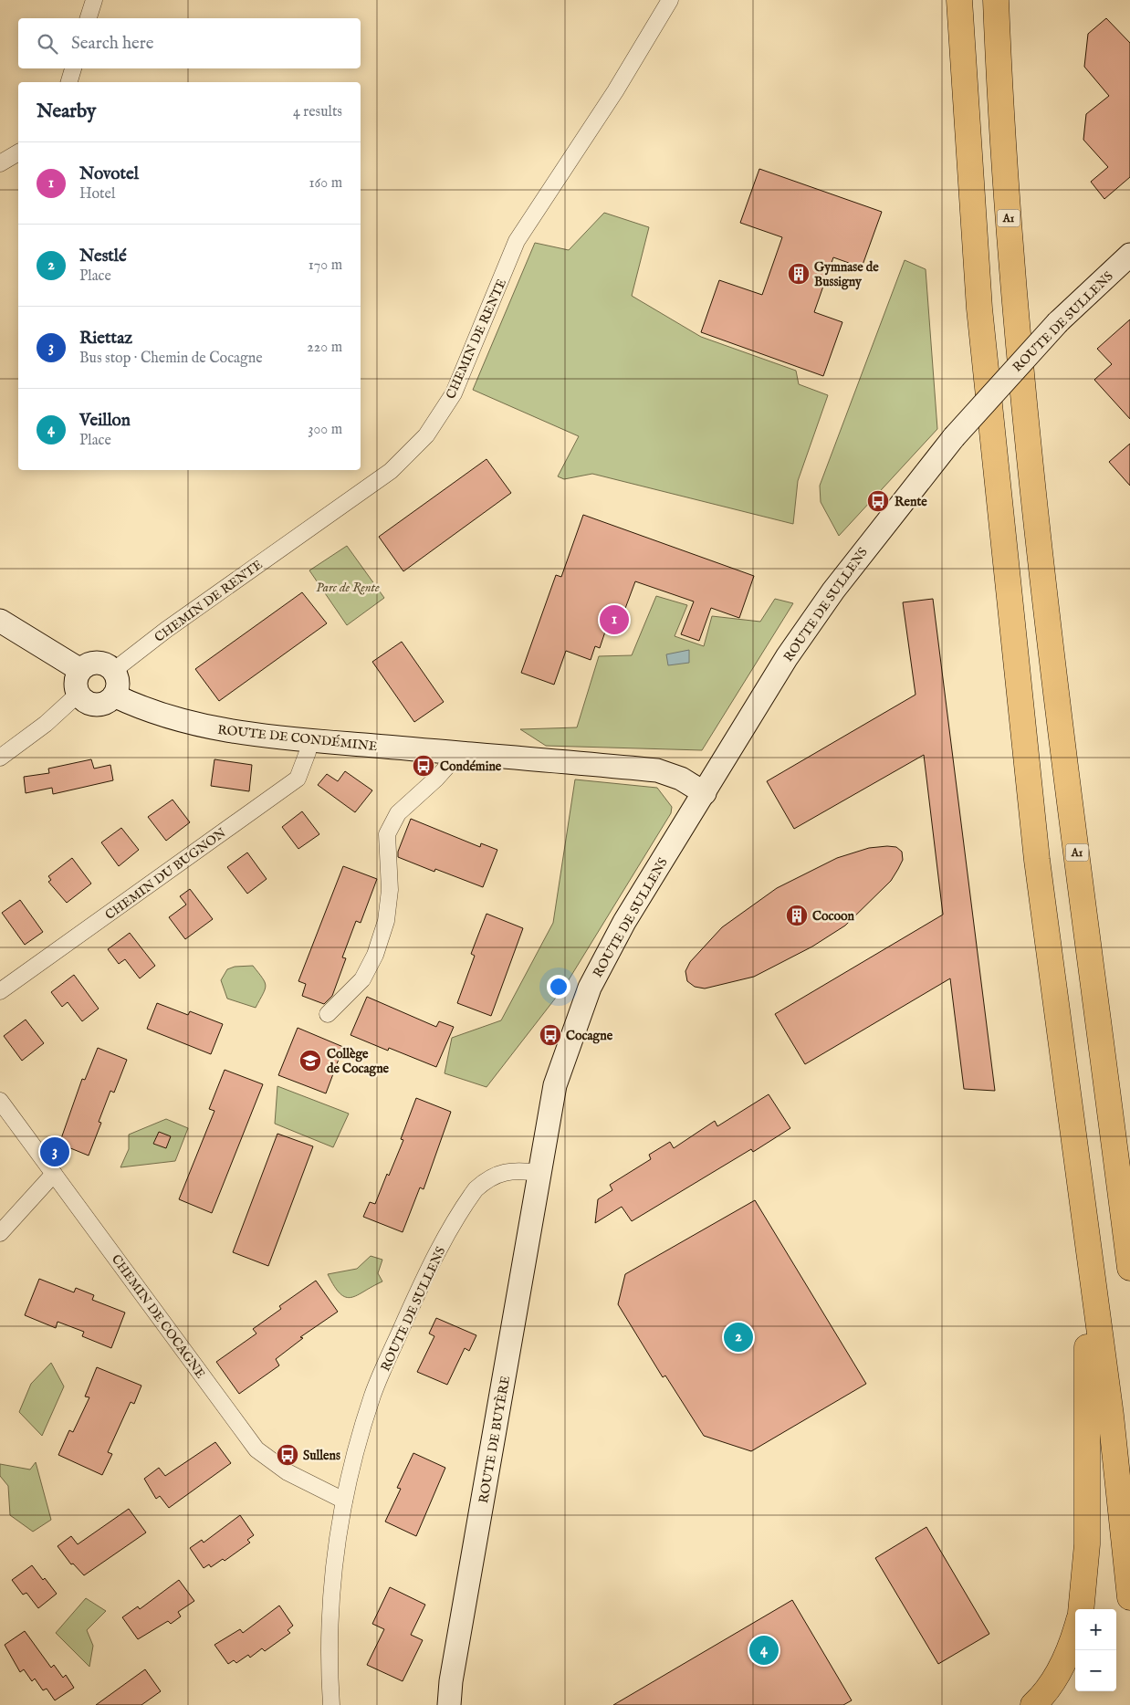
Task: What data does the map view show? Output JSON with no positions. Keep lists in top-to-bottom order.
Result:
{
  "streets": {
    "highway": ["A1"],
    "main road": ["ROUTE DE SULLENS", "ROUTE DE CONDÉMINE", "ROUTE DE BUYÈRE"],
    "street": ["CHEMIN DE RENTE", "CHEMIN DU BUGNON", "CHEMIN DE COCAGNE"]
  },
  "crossings": [
    ["ROUTE DE SULLENS", "ROUTE DE CONDÉMINE"],
    ["ROUTE DE SULLENS", "CHEMIN DE COCAGNE"],
    ["ROUTE DE SULLENS", "ROUTE DE BUYÈRE"],
    ["CHEMIN DE RENTE", "ROUTE DE CONDÉMINE"],
    ["ROUTE DE CONDÉMINE", "CHEMIN DU BUGNON"]
  ],
  "parks": ["Parc de Rente"],
  "places": {
    "building": ["Gymnase de Bussigny", "Cocoon"],
    "bus stop": [
      "Rente",
      "Condémine",
      "Cocagne",
      "Sullens"
    ],
    "school or university": ["Collège de Cocagne"]
  },
  "page": {
    "search": "Search here",
    "heading": ["Nearby", "4 results"],
    "list": [
      {
        "mark": "1",
        "name": "Novotel",
        "note": "Hotel",
        "value": "160 m"
      },
      {
        "mark": "2",
        "name": "Nestlé",
        "note": "Place",
        "value": "170 m"
      },
      {
        "mark": "3",
        "name": "Riettaz",
        "note": "Bus stop · Chemin de Cocagne",
        "value": "220 m"
      },
      {
        "mark": "4",
        "name": "Veillon",
        "note": "Place",
        "value": "300 m"
      }
    ],
    "pins": [
      "1",
      "3",
      "2",
      "4"
    ],
    "map_buttons": ["+", "−"]
  }
}
